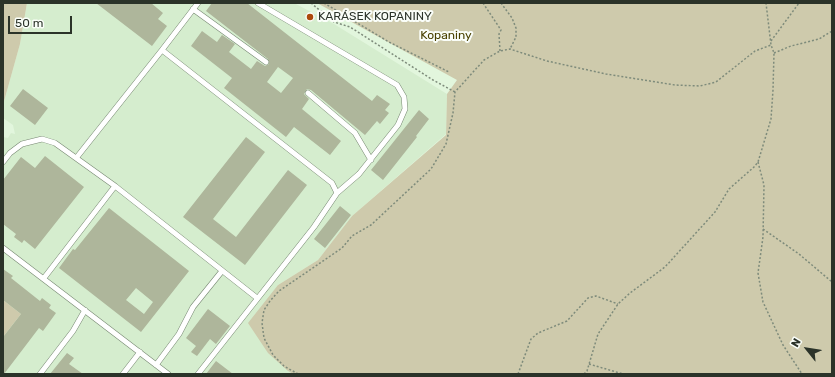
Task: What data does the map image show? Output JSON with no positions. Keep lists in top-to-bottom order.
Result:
{
  "parks": ["Kopaniny"],
  "places": ["KARÁSEK KOPANINY"],
  "scale_bar": "50 m",
  "north": "top left"
}
